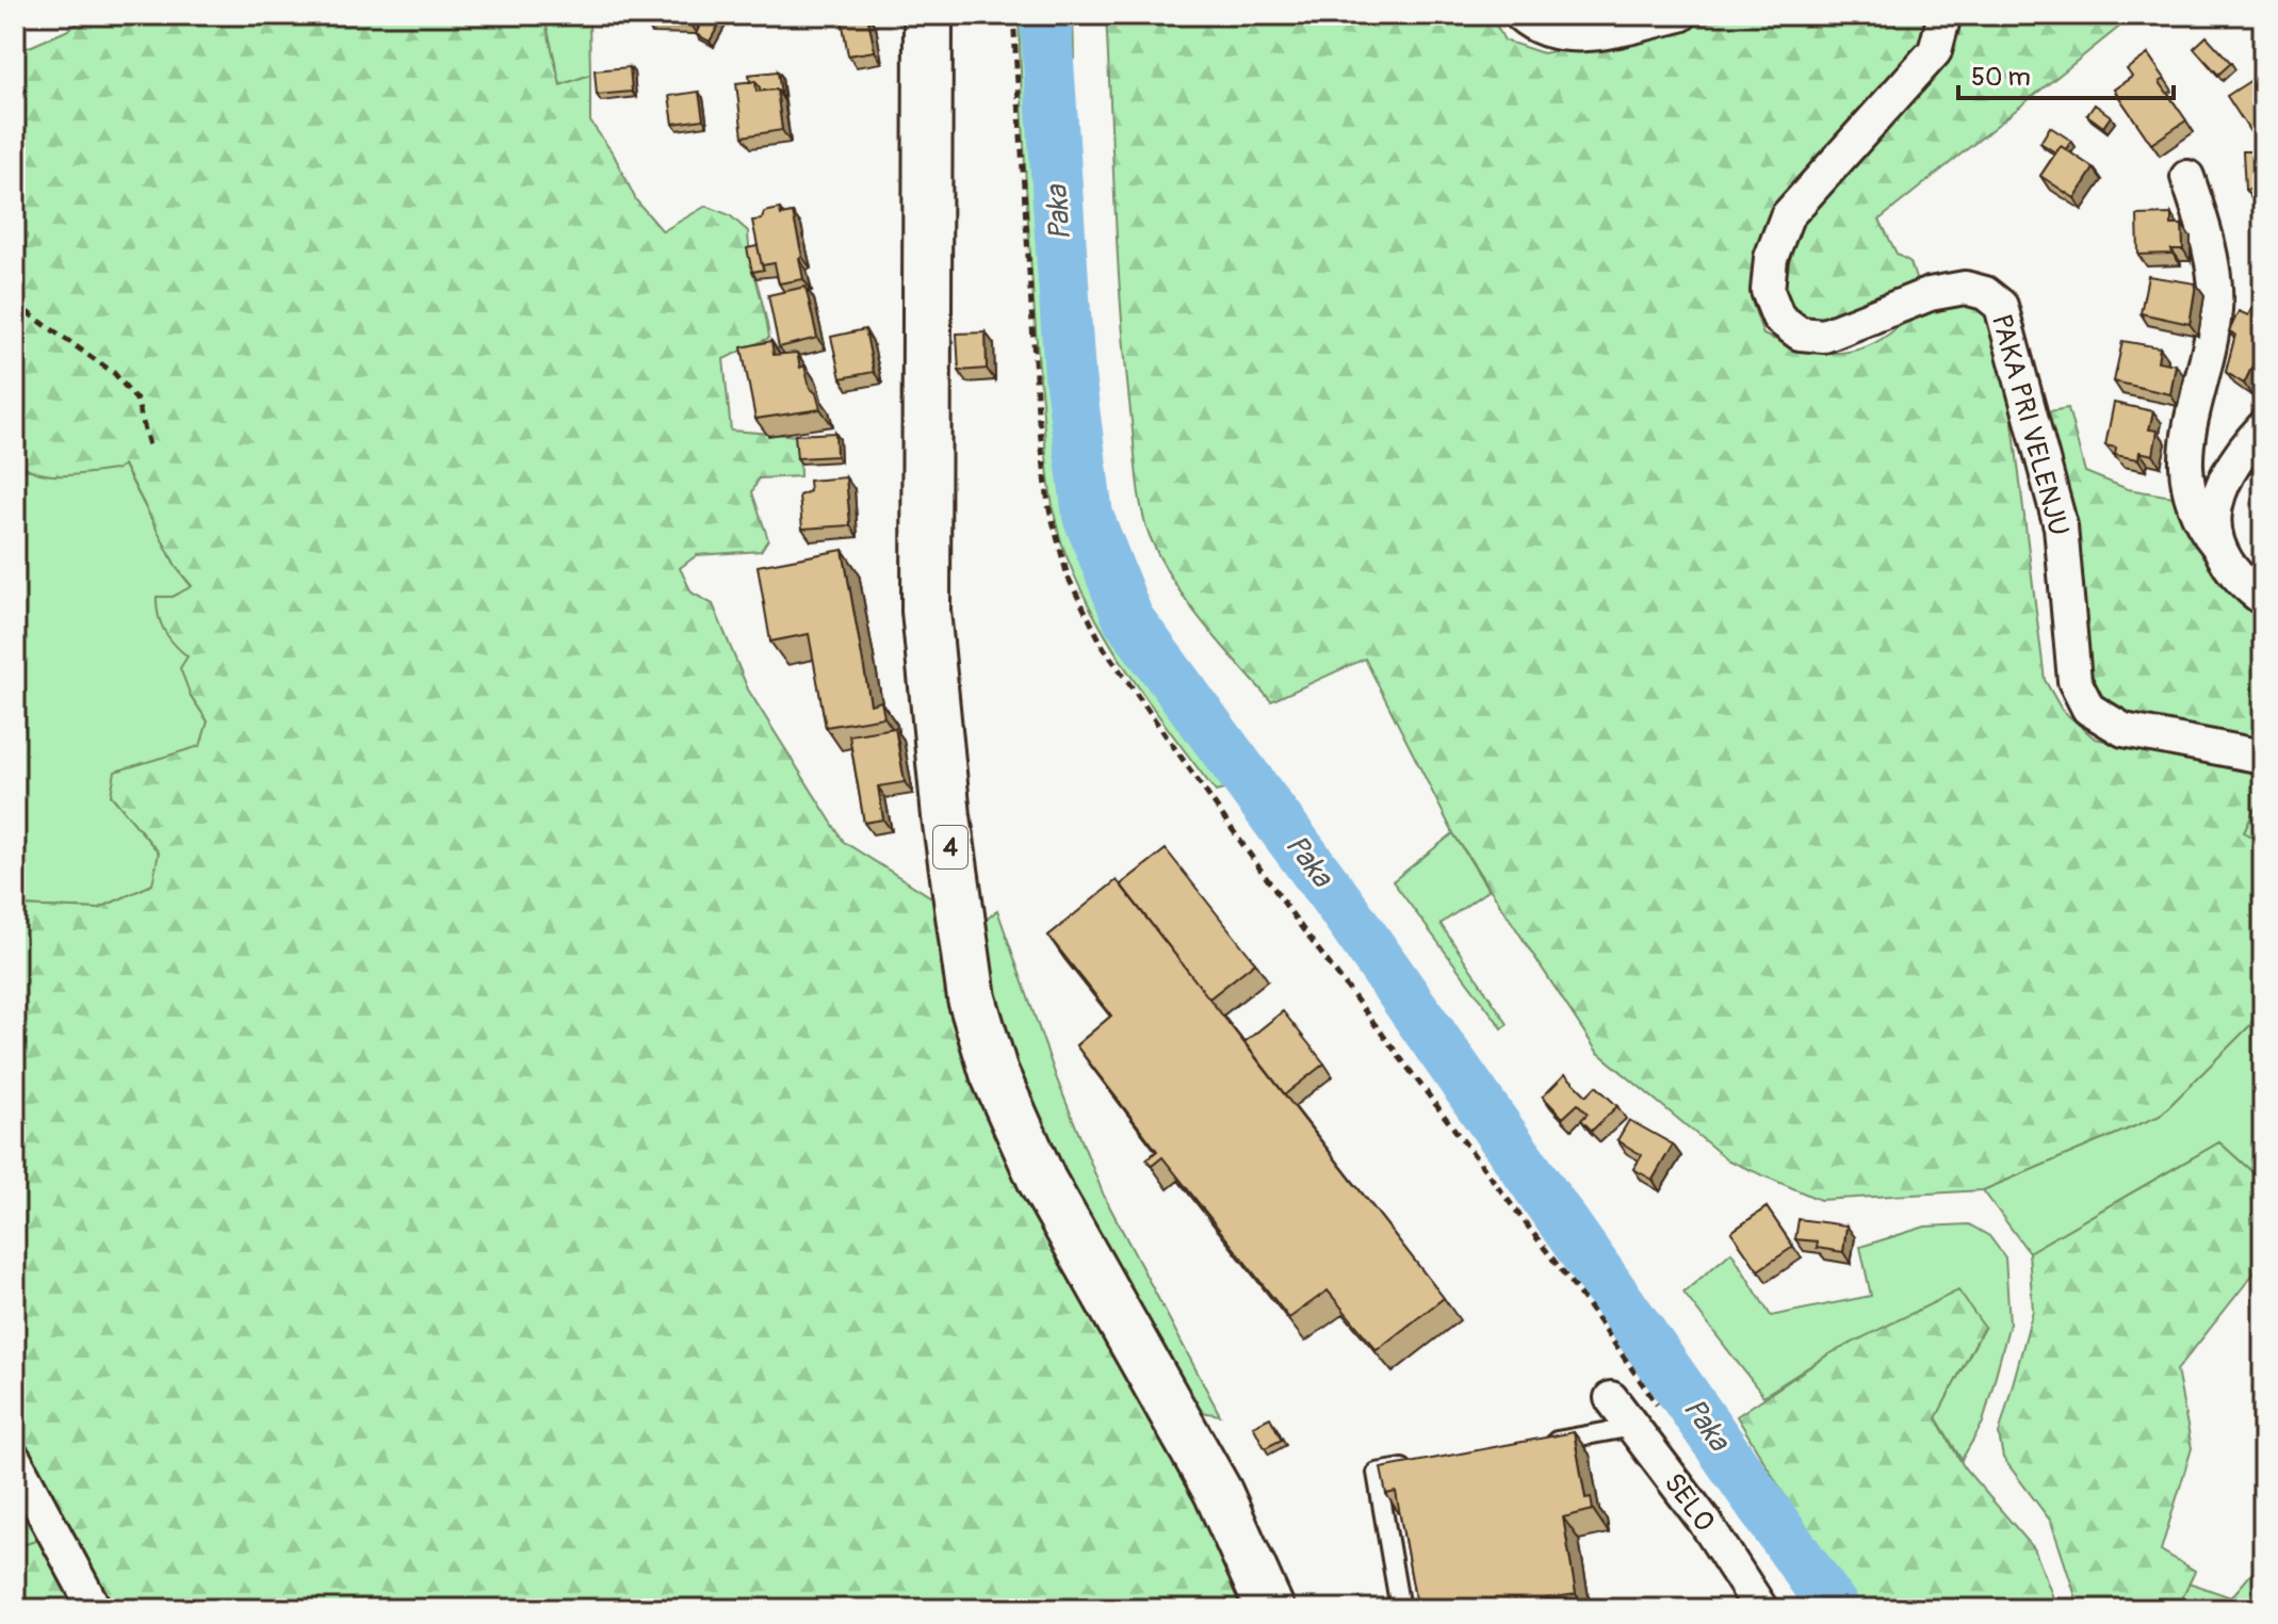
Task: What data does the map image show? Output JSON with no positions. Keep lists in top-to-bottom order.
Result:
{
  "streets": {
    "main road": ["4"],
    "street": ["PAKA PRI VELENJU", "SELO"]
  },
  "water": ["Paka"],
  "scale_bar": "50 m"
}
